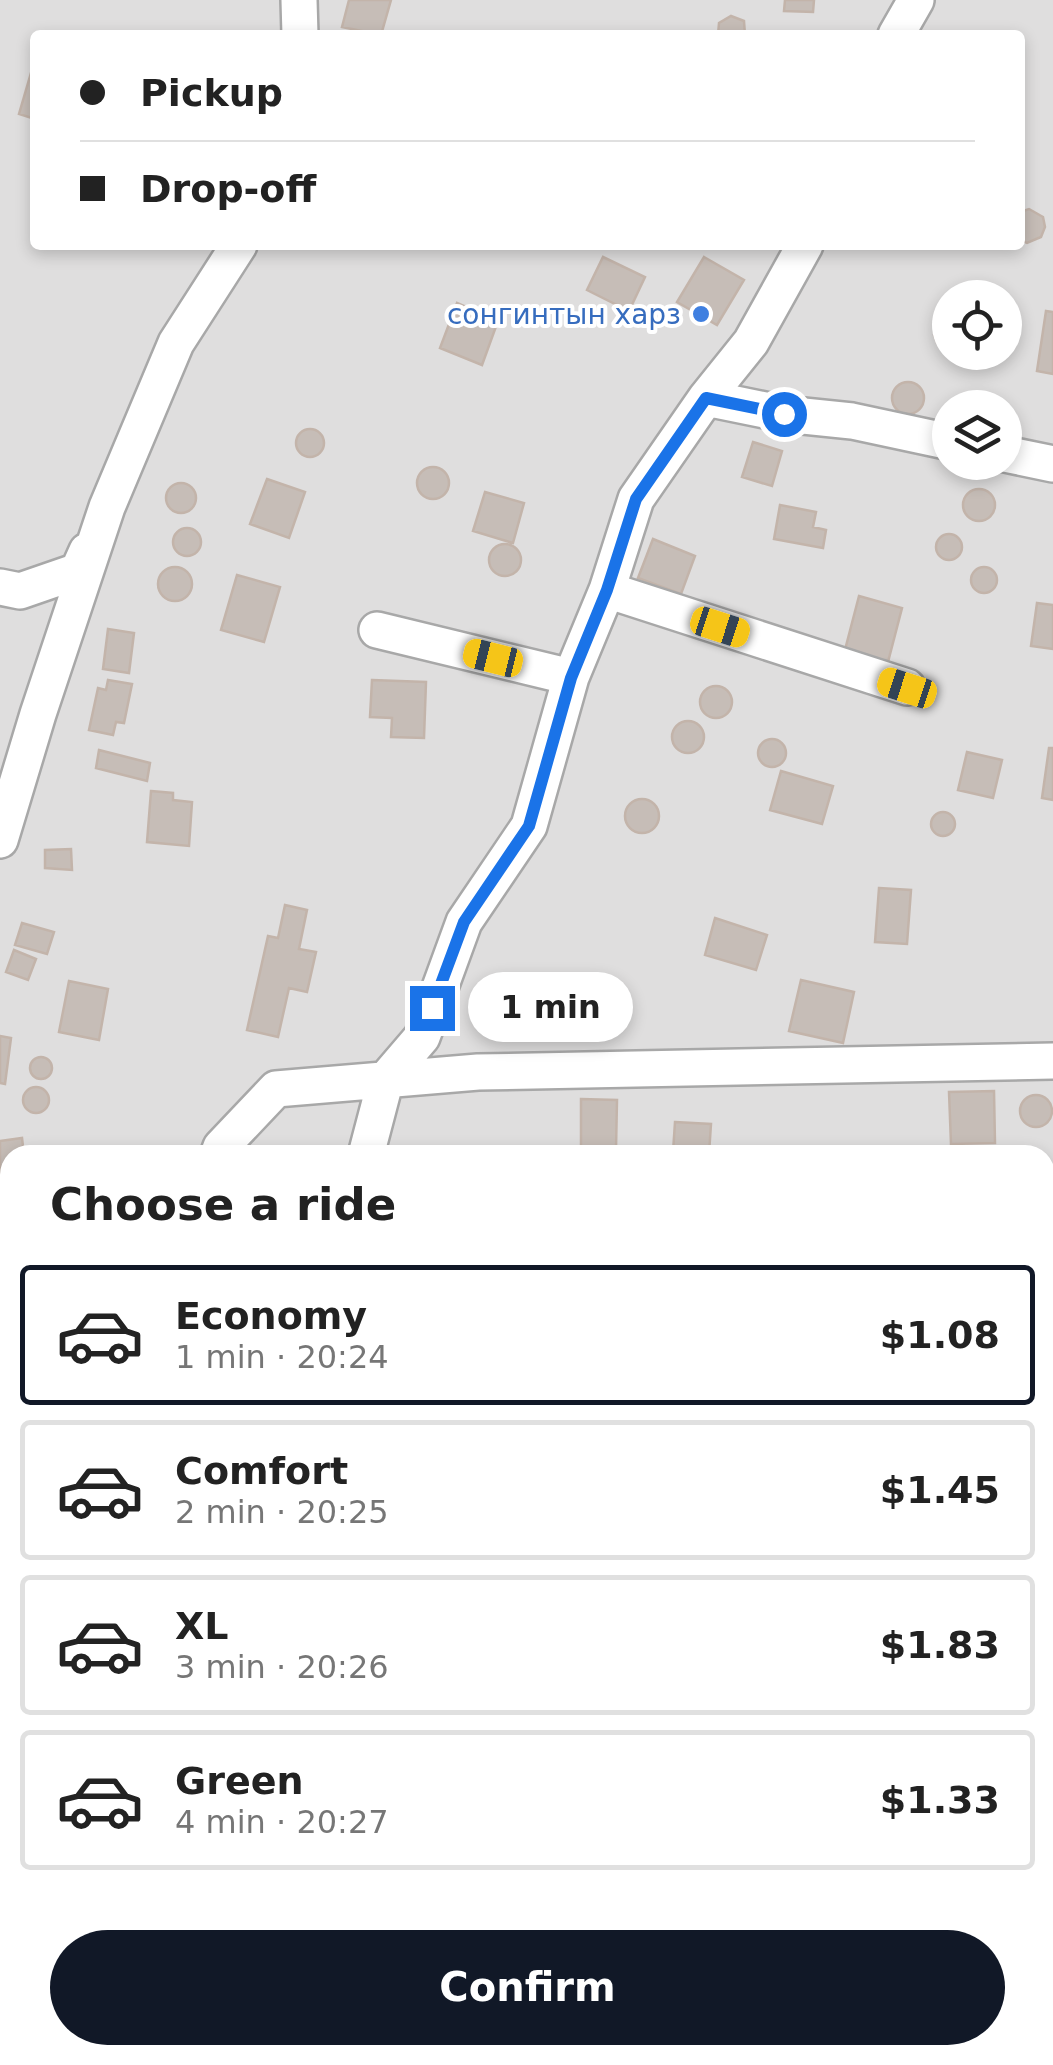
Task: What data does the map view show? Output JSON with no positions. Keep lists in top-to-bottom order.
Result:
{
  "places": ["сонгинтын харз"],
  "page": {
    "banner": ["Pickup", "Drop-off"],
    "bubble": "1 min",
    "heading": "Choose a ride",
    "list": [
      {
        "name": "Economy",
        "note": "1 min · 20:24",
        "value": "$1.08"
      },
      {
        "name": "Comfort",
        "note": "2 min · 20:25",
        "value": "$1.45"
      },
      {
        "name": "XL",
        "note": "3 min · 20:26",
        "value": "$1.83"
      },
      {
        "name": "Green",
        "note": "4 min · 20:27",
        "value": "$1.33"
      }
    ],
    "buttons": "Confirm"
  }
}
